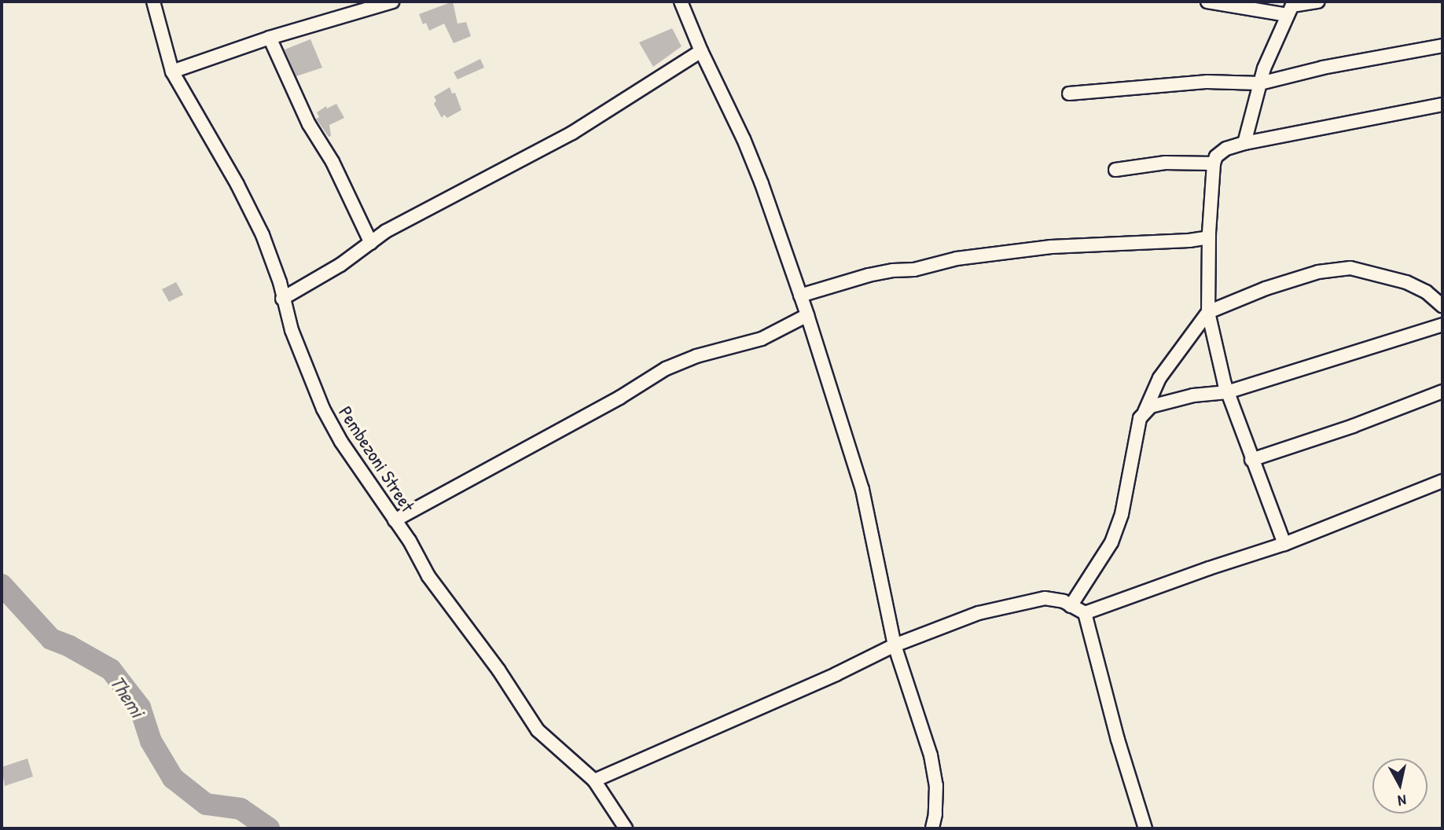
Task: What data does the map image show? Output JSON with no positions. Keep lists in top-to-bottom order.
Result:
{
  "streets": {
    "street": ["Pembezoni Street"]
  },
  "water": ["Themi"],
  "north": "bottom"
}
